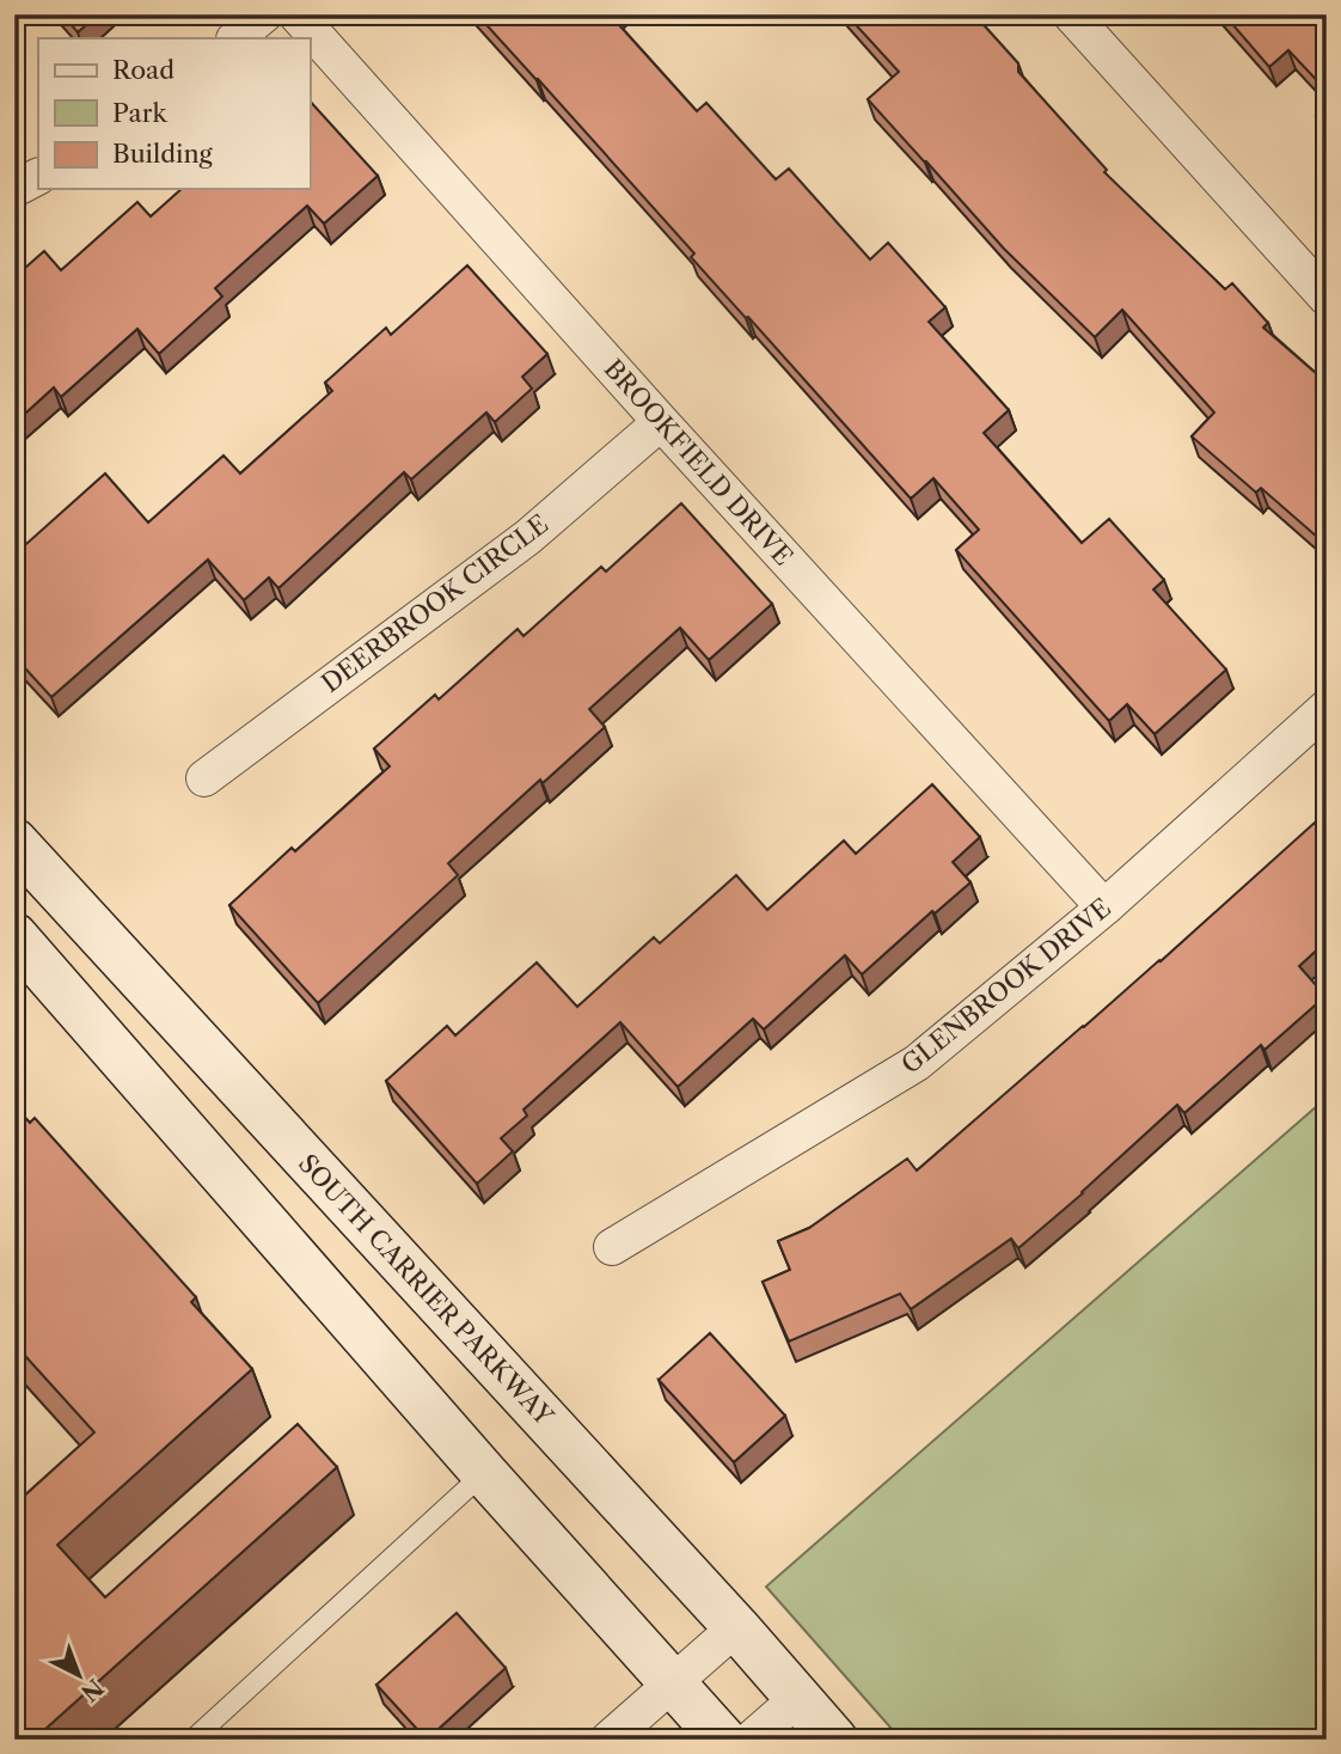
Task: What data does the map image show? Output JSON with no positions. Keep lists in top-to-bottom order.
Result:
{
  "streets": {
    "main road": ["SOUTH CARRIER PARKWAY"],
    "street": ["BROOKFIELD DRIVE", "DEERBROOK CIRCLE", "GLENBROOK DRIVE"]
  },
  "crossings": [
    ["BROOKFIELD DRIVE", "DEERBROOK CIRCLE"],
    ["BROOKFIELD DRIVE", "GLENBROOK DRIVE"]
  ],
  "legend": ["Road", "Park", "Building"],
  "north": "bottom right"
}
